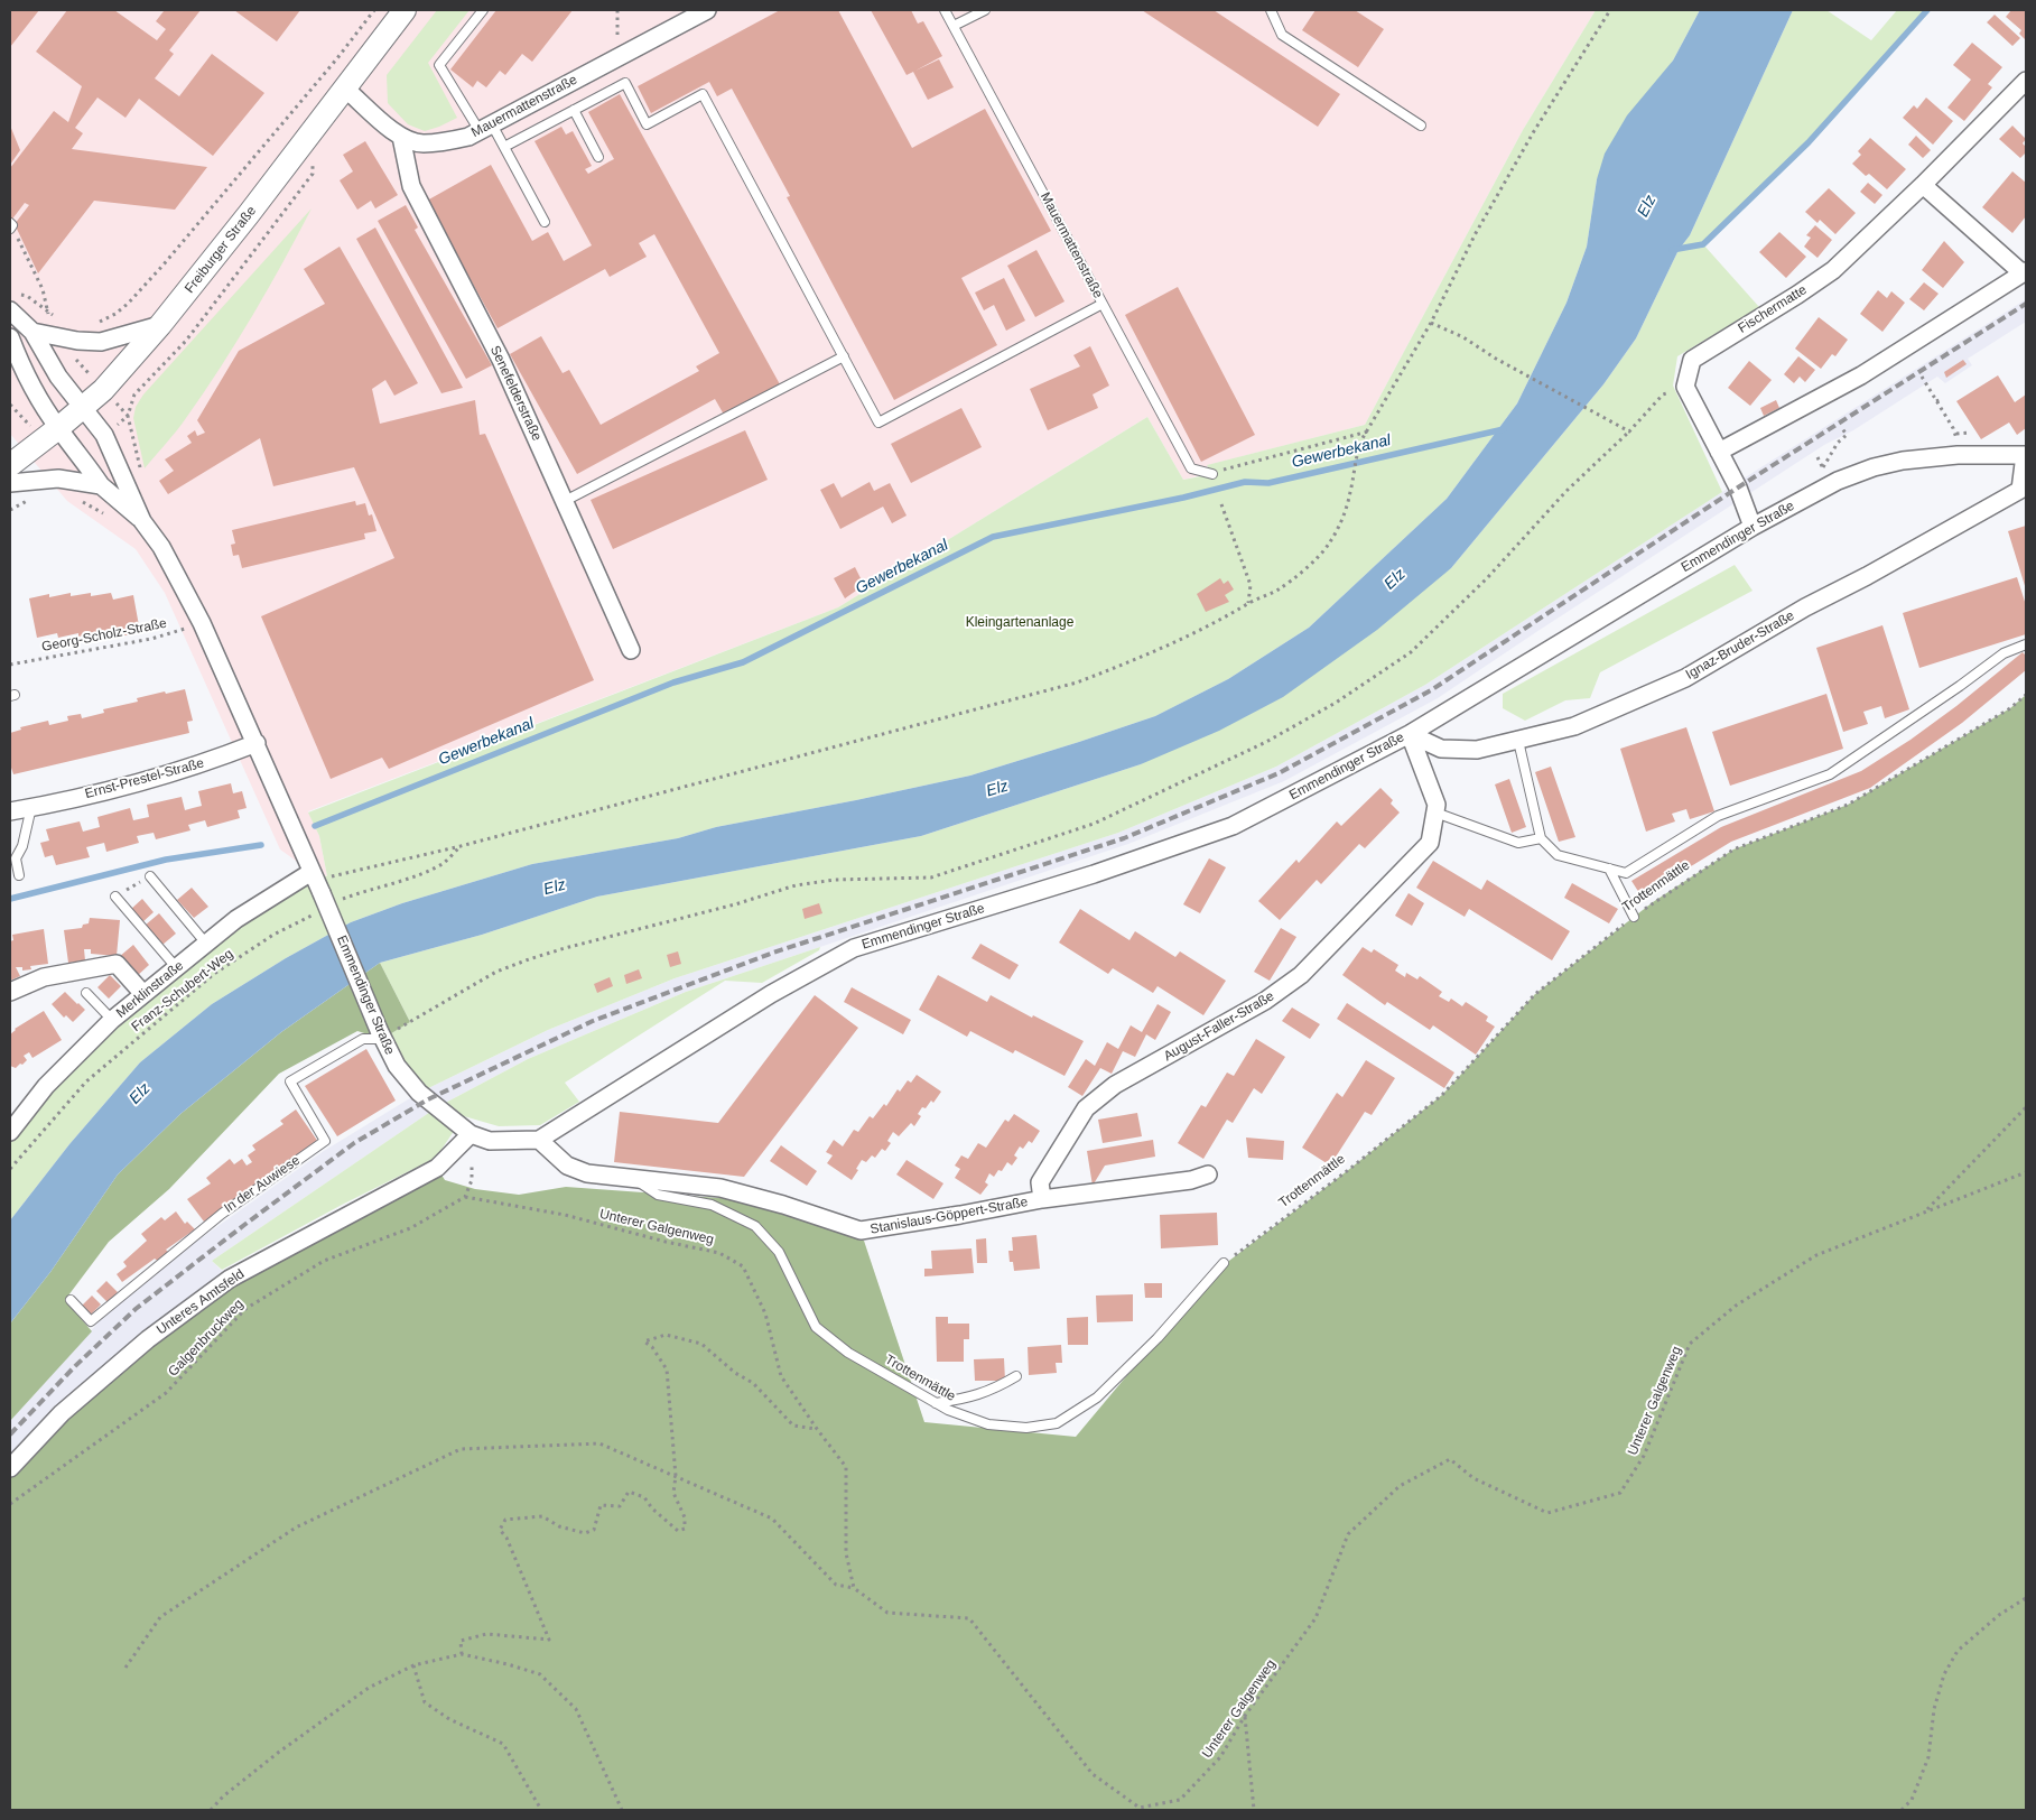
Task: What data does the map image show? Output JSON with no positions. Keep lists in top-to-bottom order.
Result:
{
  "streets": {
    "street": [
      "Mauermattenstraße",
      "Freiburger Straße",
      "Fischermatte",
      "Senefelderstraße",
      "Emmendinger Straße",
      "Ignaz-Bruder-Straße",
      "Ernst-Prestel-Straße",
      "Merklinstraße",
      "August-Faller-Straße",
      "Stanislaus-Göppert-Straße",
      "Unteres Amtsfeld"
    ],
    "lane": ["Trottenmättle", "In der Auwiese"],
    "path": [
      "Georg-Scholz-Straße",
      "Franz-Schubert-Weg",
      "Unterer Galgenweg",
      "Galgenbruckweg"
    ]
  },
  "crossings": [
    ["Mauermattenstraße", "Freiburger Straße"],
    ["Mauermattenstraße", "Senefelderstraße"],
    ["Freiburger Straße", "Emmendinger Straße"],
    ["Emmendinger Straße", "Georg-Scholz-Straße"],
    ["Emmendinger Straße", "Ignaz-Bruder-Straße"],
    ["Emmendinger Straße", "Ernst-Prestel-Straße"],
    ["Emmendinger Straße", "Merklinstraße"],
    ["Emmendinger Straße", "August-Faller-Straße"],
    ["Emmendinger Straße", "In der Auwiese"],
    ["Emmendinger Straße", "Stanislaus-Göppert-Straße"],
    ["Emmendinger Straße", "Unteres Amtsfeld"],
    ["Ignaz-Bruder-Straße", "August-Faller-Straße"],
    ["Trottenmättle", "Stanislaus-Göppert-Straße"],
    ["August-Faller-Straße", "Stanislaus-Göppert-Straße"],
    ["Unterer Galgenweg", "Galgenbruckweg"]
  ],
  "water": ["Elz", "Gewerbekanal"],
  "parks": ["Kleingartenanlage"]
}
